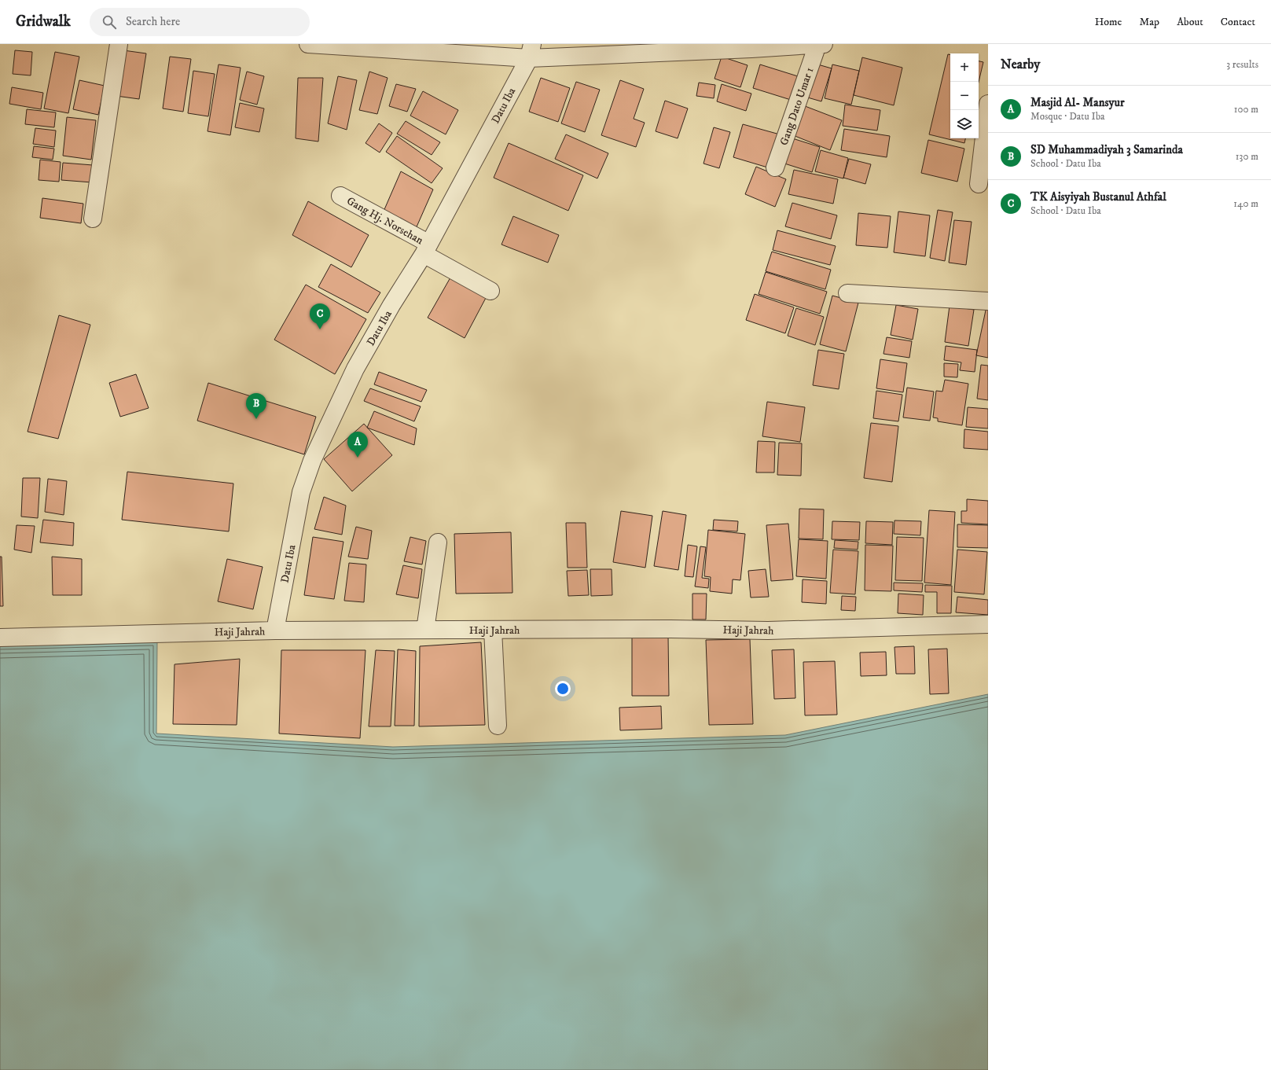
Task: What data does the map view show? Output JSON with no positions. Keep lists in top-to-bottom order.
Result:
{
  "streets": {
    "street": [
      "Datu Iba",
      "Gang Dato Umar 1",
      "Gang Hj. Norsehan",
      "Haji Jahrah"
    ]
  },
  "crossings": [
    ["Datu Iba", "Gang Hj. Norsehan"],
    ["Datu Iba", "Haji Jahrah"]
  ],
  "page": {
    "header": "Gridwalk",
    "search": "Search here",
    "nav": [
      "Home",
      "Map",
      "About",
      "Contact"
    ],
    "heading": ["Nearby", "3 results"],
    "map_buttons": ["+", "−"],
    "list": [
      {
        "mark": "A",
        "name": "Masjid Al- Mansyur",
        "note": "Mosque · Datu Iba",
        "value": "100 m"
      },
      {
        "mark": "B",
        "name": "SD Muhammadiyah 3 Samarinda",
        "note": "School · Datu Iba",
        "value": "130 m"
      },
      {
        "mark": "C",
        "name": "TK Aisyiyah Bustanul Athfal",
        "note": "School · Datu Iba",
        "value": "140 m"
      }
    ],
    "pins": ["C", "B", "A"]
  }
}
